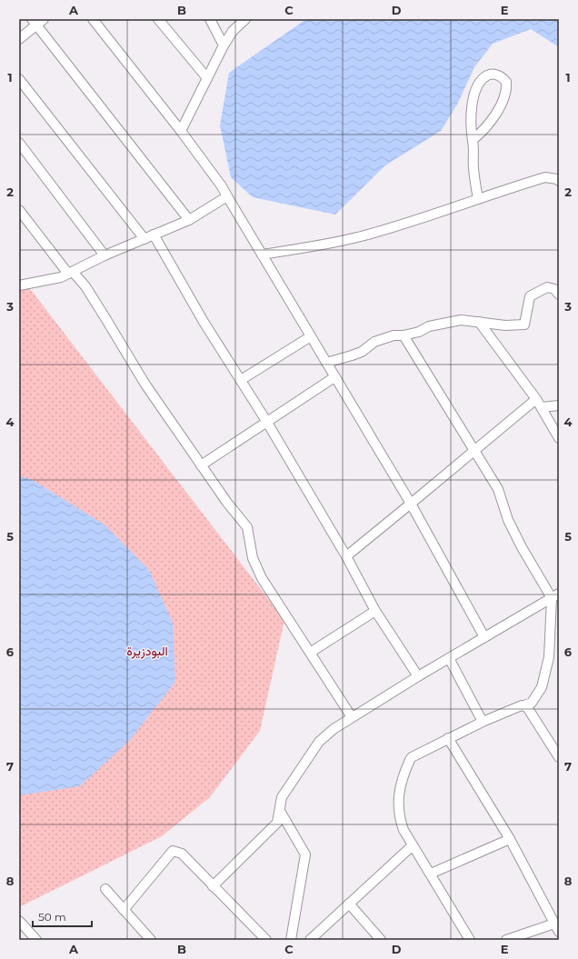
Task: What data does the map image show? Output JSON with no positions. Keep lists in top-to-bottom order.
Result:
{
  "parks": ["البودزيرة"],
  "scale_bar": "50 m",
  "grid": {
    "columns": [
      "A",
      "B",
      "C",
      "D",
      "E"
    ],
    "rows": [
      "1",
      "2",
      "3",
      "4",
      "5",
      "6",
      "7",
      "8"
    ]
  }
}
